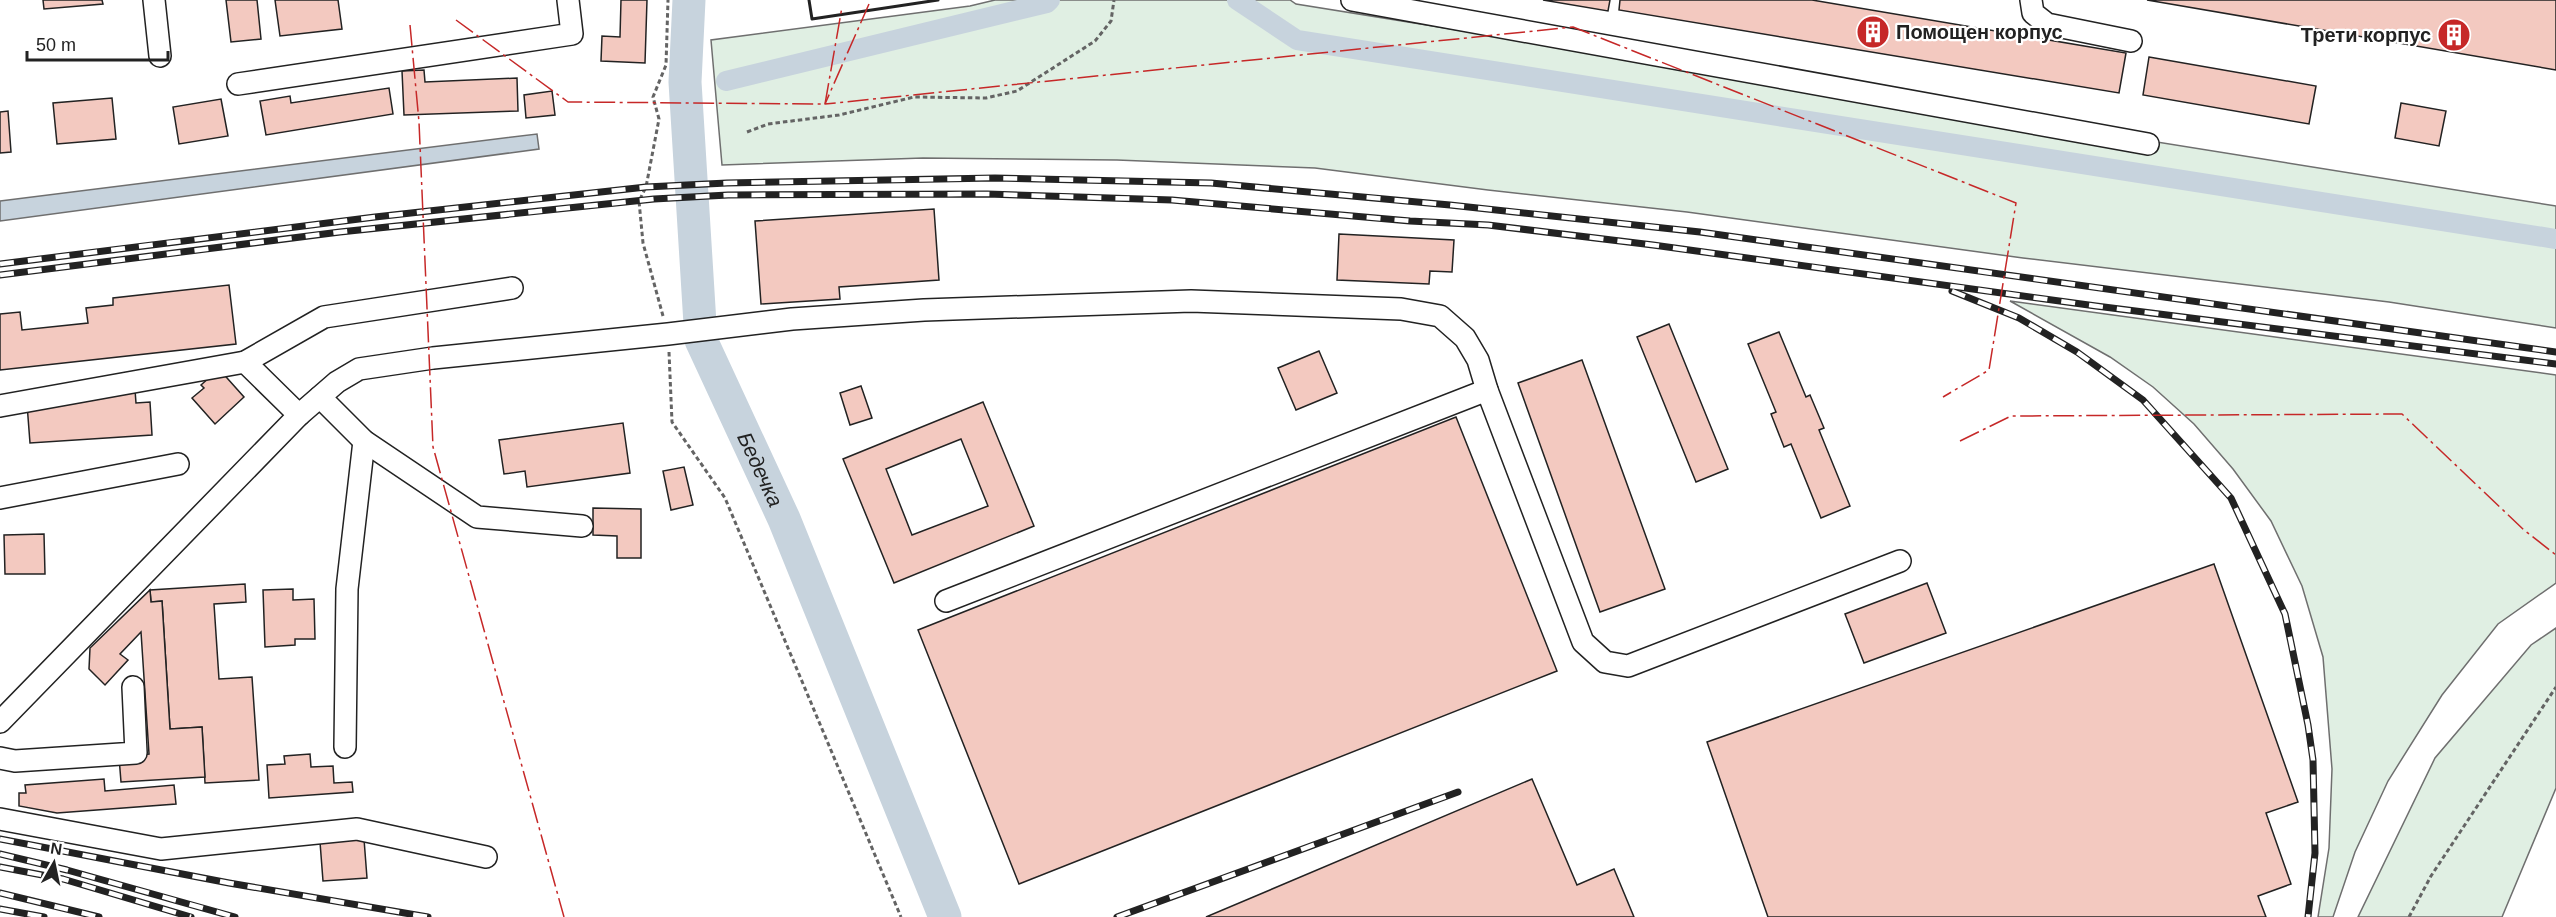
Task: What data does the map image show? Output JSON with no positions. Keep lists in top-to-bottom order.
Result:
{
  "water": ["Бедечка"],
  "places": {
    "building": ["Помощен корпус", "Трети корпус"]
  },
  "scale_bar": "50 m",
  "north": "top"
}
